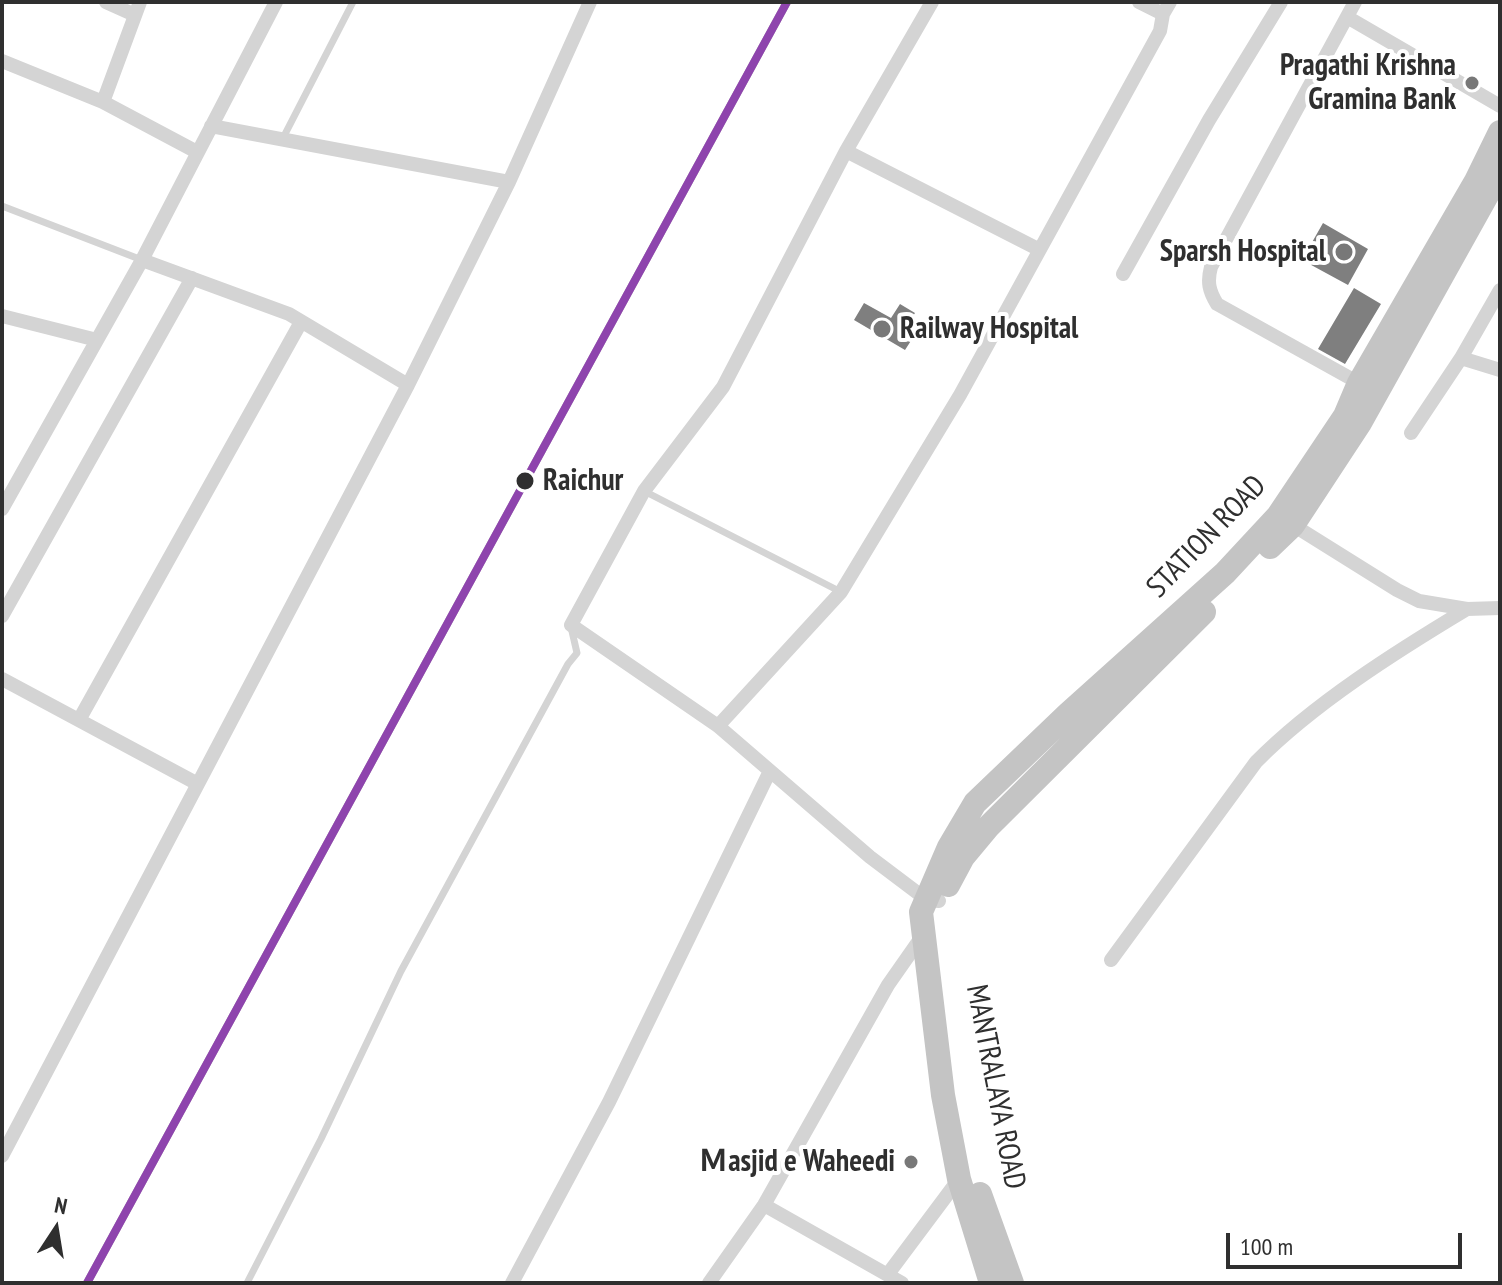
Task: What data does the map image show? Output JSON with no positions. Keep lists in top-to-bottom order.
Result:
{
  "streets": {
    "highway": ["STATION ROAD", "MANTRALAYA ROAD"]
  },
  "crossings": [
    ["STATION ROAD", "MANTRALAYA ROAD"]
  ],
  "places": [
    "Pragathi Krishna Gramina Bank",
    "Sparsh Hospital",
    "Railway Hospital",
    "Raichur",
    "Ｍasjid e Waheedi"
  ],
  "scale_bar": "100 m",
  "north": "top"
}
